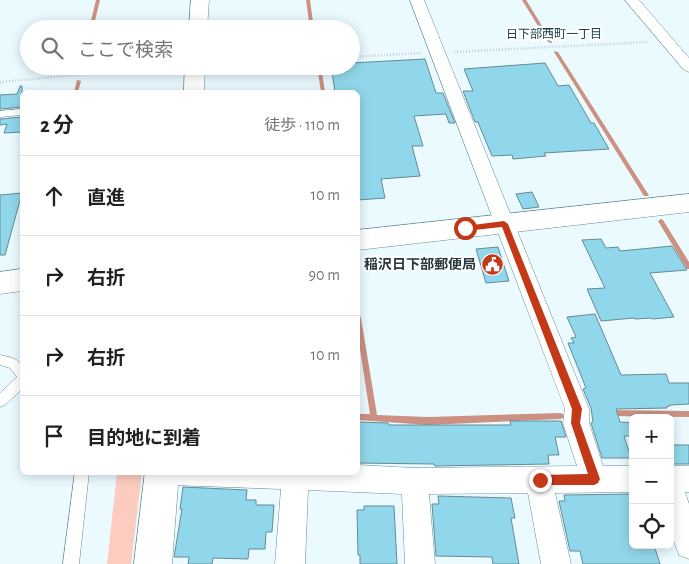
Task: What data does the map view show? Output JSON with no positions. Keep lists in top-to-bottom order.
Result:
{
  "districts": ["日下部西町一丁目"],
  "places": {
    "public building": ["稲沢日下部郵便局"]
  },
  "page": {
    "search": "ここで検索",
    "heading": ["2 分", "徒歩 · 110 m"],
    "list": [
      ["直進", "10 m"],
      ["右折", "90 m"],
      ["右折", "10 m"],
      "目的地に到着"
    ],
    "map_buttons": ["+", "−"]
  }
}
